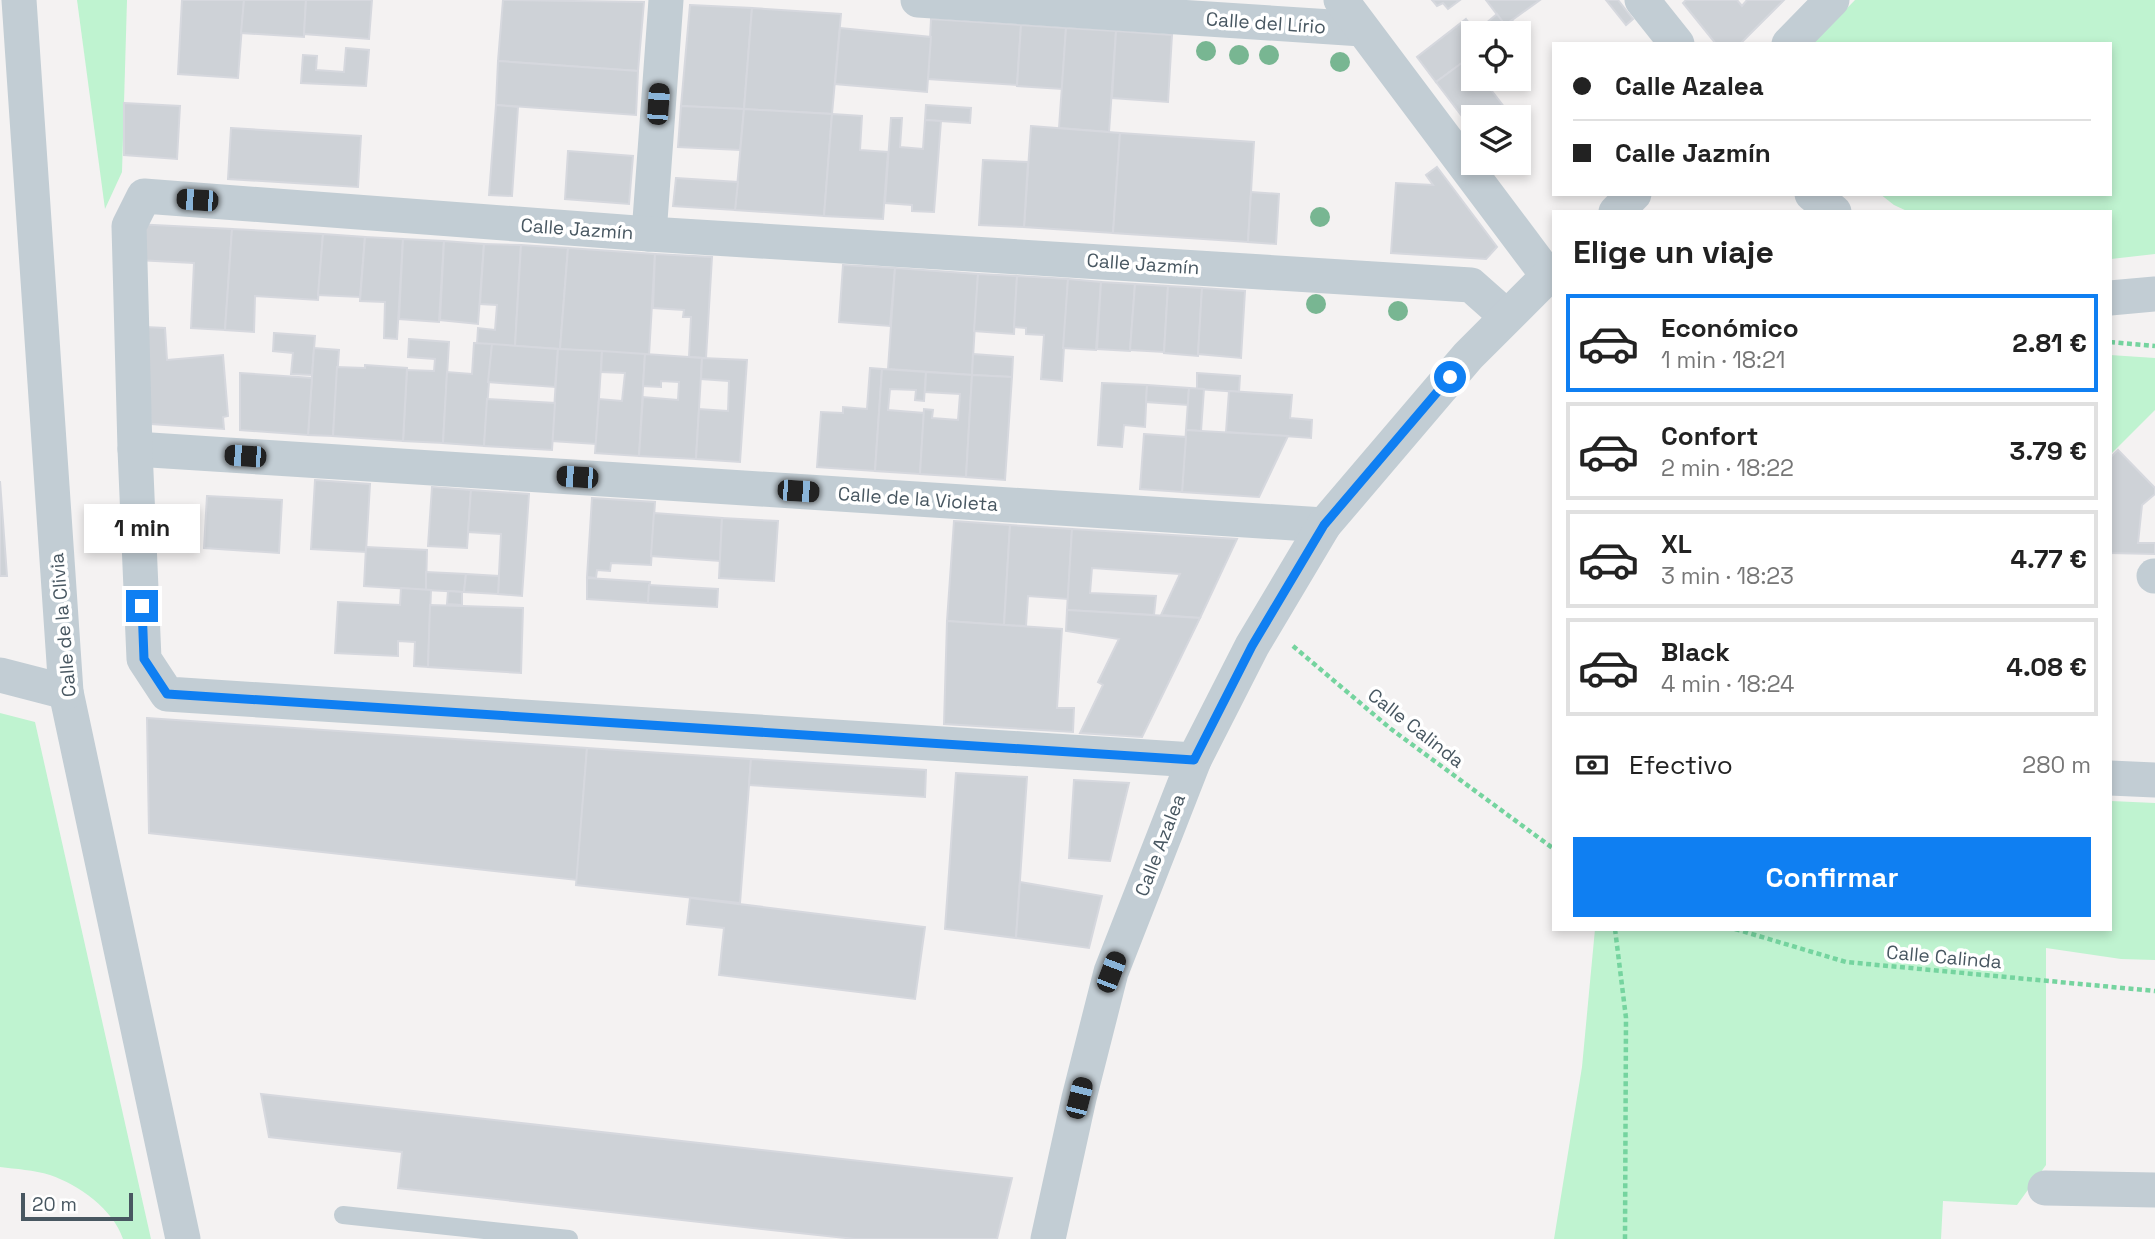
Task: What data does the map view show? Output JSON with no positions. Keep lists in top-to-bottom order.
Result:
{
  "streets": {
    "street": [
      "Calle del Lírio",
      "Calle Jazmín",
      "Calle de la Violeta",
      "Calle de la Clivia",
      "Calle Azalea"
    ],
    "path": ["Calle Calinda"]
  },
  "crossings": [
    ["Calle Jazmín", "Calle de la Violeta"],
    ["Calle Jazmín", "Calle Azalea"],
    ["Calle de la Violeta", "Calle Azalea"],
    ["Calle Calinda", "Calle Azalea"]
  ],
  "scale_bar": "20 m",
  "page": {
    "banner": ["Calle Azalea", "Calle Jazmín"],
    "heading": "Elige un viaje",
    "list": [
      {
        "name": "Económico",
        "note": "1 min · 18:21",
        "value": "2.81 €"
      },
      {
        "name": "Confort",
        "note": "2 min · 18:22",
        "value": "3.79 €"
      },
      {
        "name": "XL",
        "note": "3 min · 18:23",
        "value": "4.77 €"
      },
      {
        "name": "Black",
        "note": "4 min · 18:24",
        "value": "4.08 €"
      }
    ],
    "bubble": "1 min",
    "pay": ["Efectivo", "280 m"],
    "buttons": "Confirmar",
    "scale": "20 m"
  }
}
